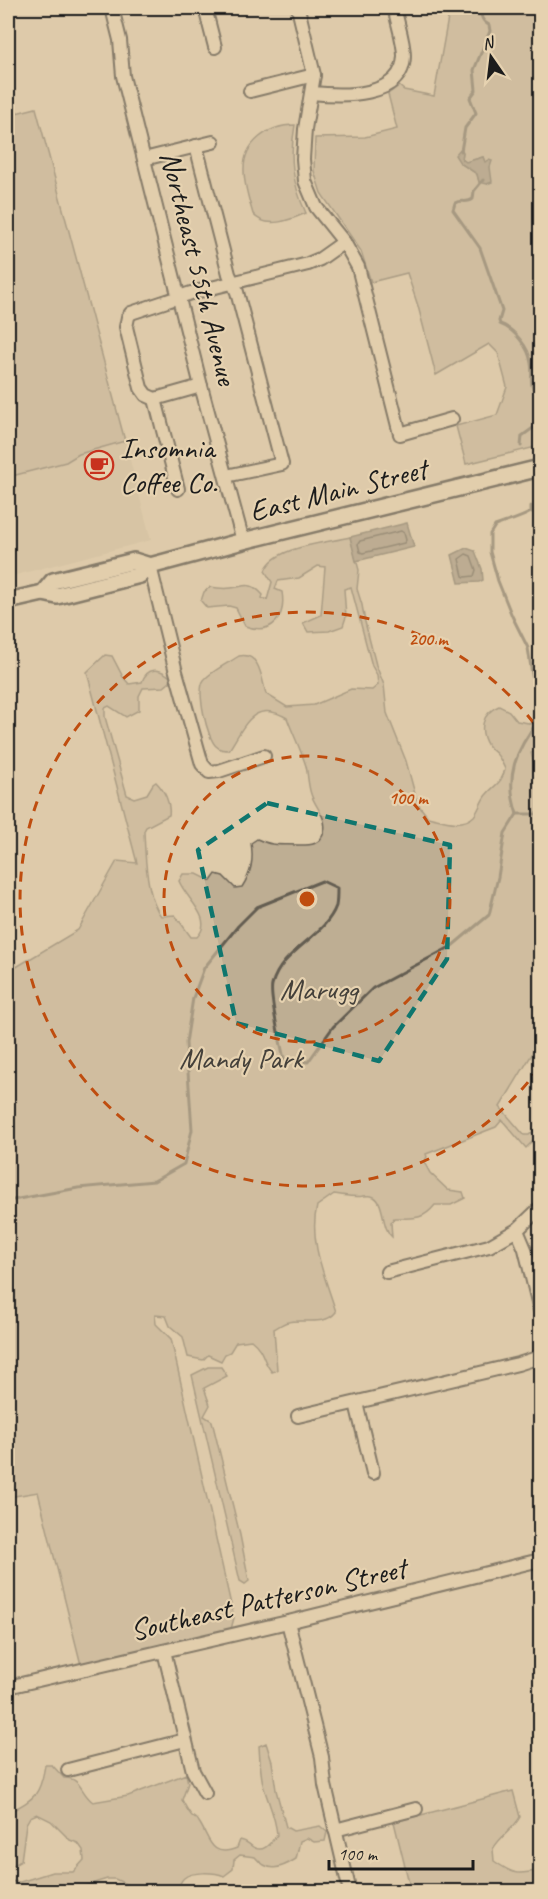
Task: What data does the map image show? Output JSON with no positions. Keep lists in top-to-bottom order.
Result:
{
  "streets": {
    "main road": ["East Main Street"],
    "street": ["Northeast 55th Avenue", "Southeast Patterson Street"]
  },
  "crossings": [
    ["Northeast 55th Avenue", "East Main Street"]
  ],
  "parks": ["Marugg", "Mandy Park"],
  "places": {
    "cafe": ["Insomnia Coffee Co."]
  },
  "scale_bar": "100 m",
  "north": "top",
  "rings": ["200 m", "100 m"]
}
